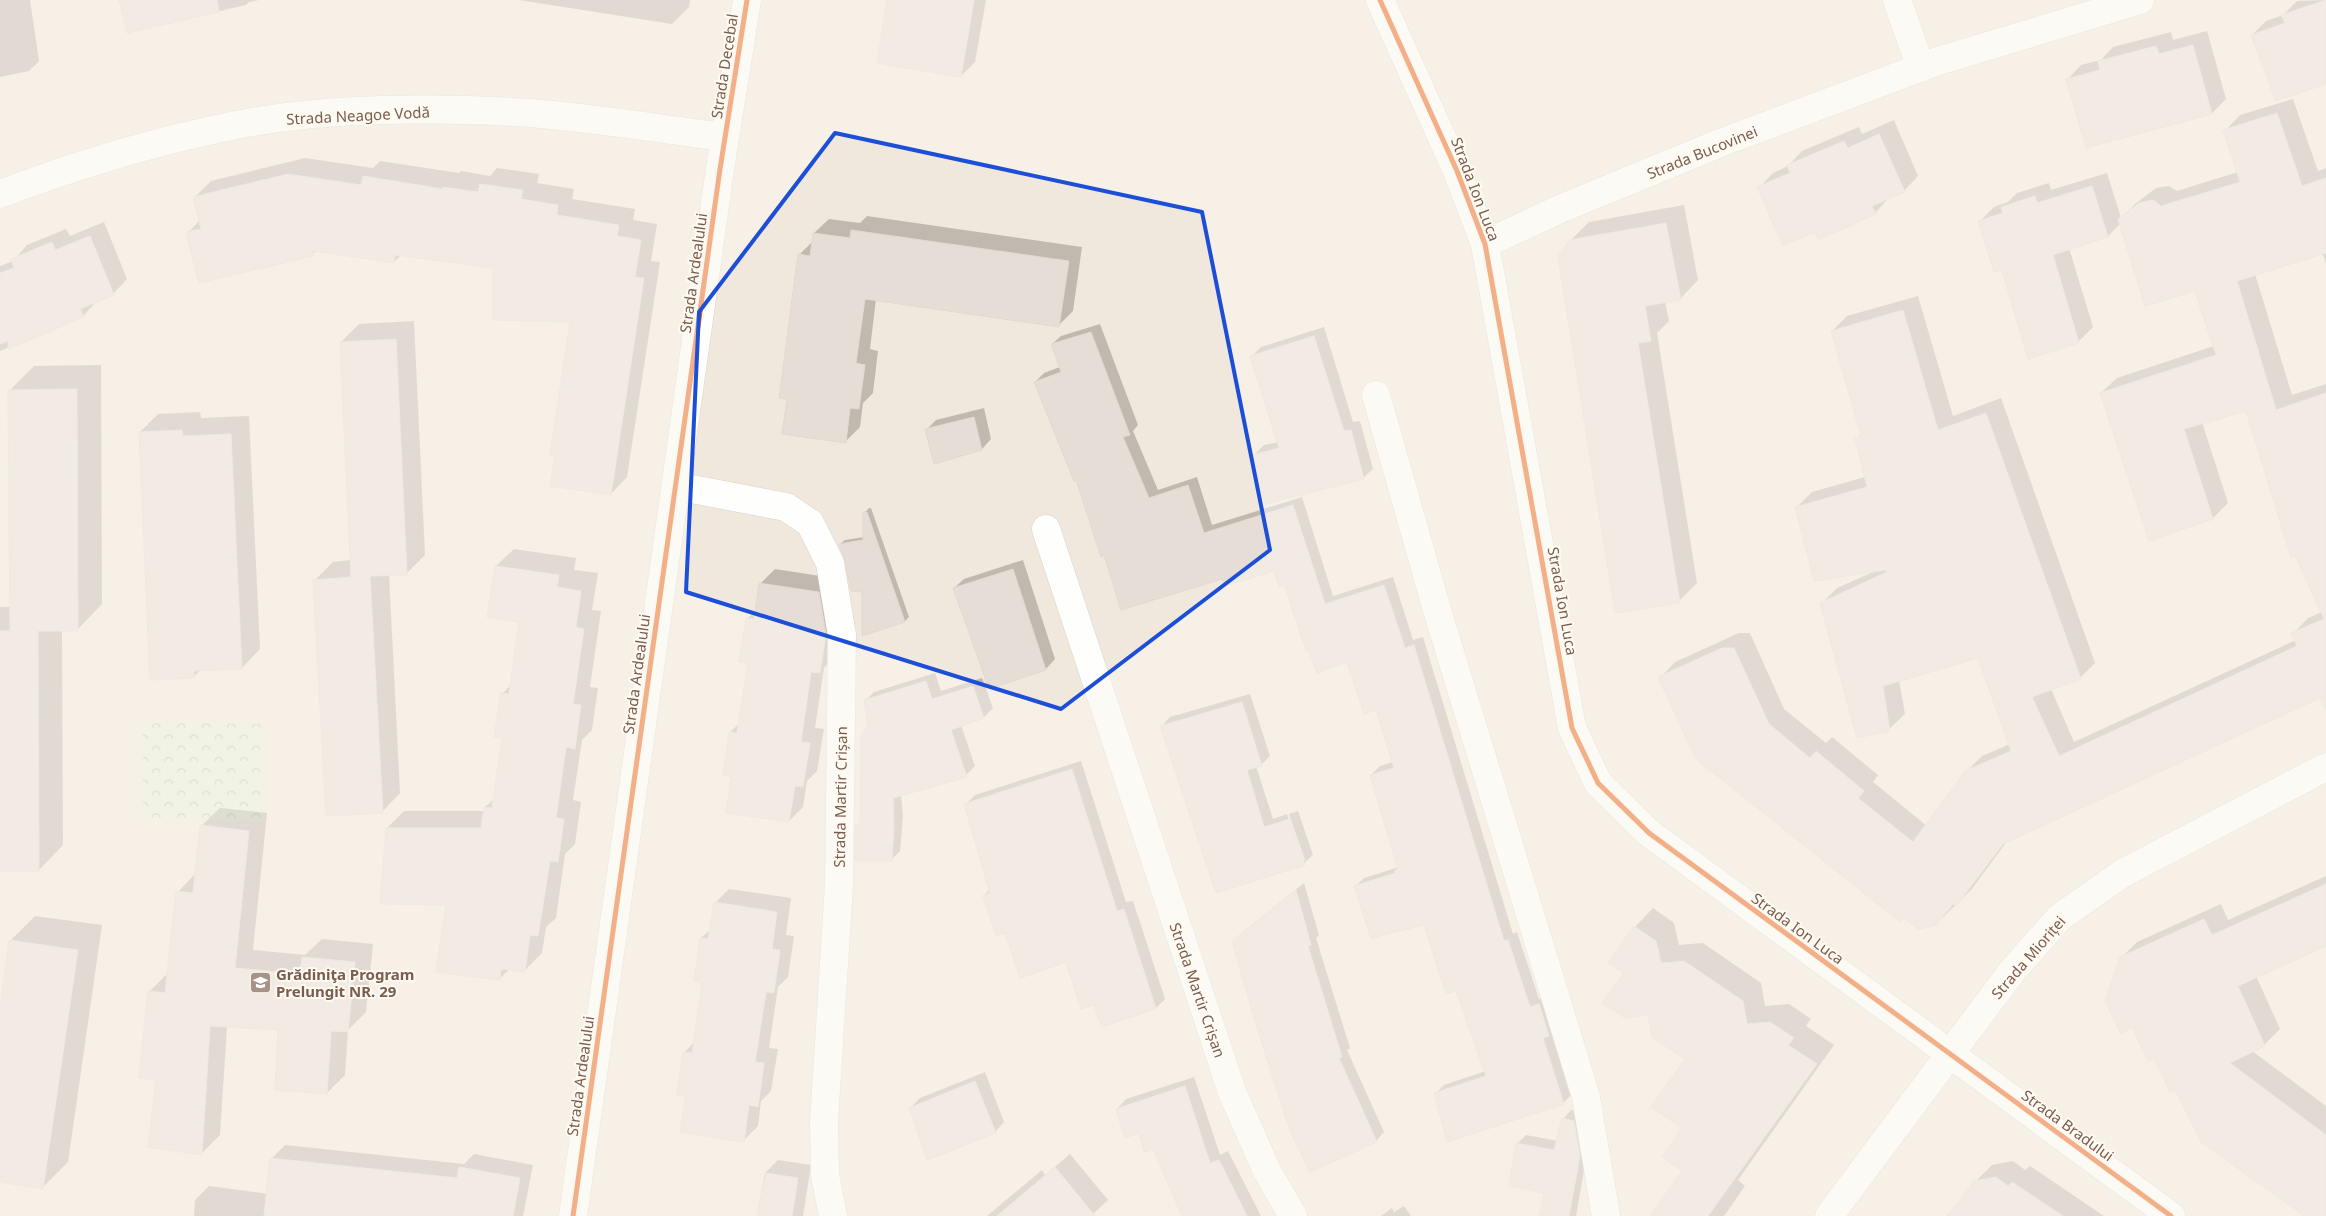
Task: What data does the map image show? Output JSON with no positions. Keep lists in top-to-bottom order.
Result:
{
  "streets": {
    "street": [
      "Strada Decebal",
      "Strada Neagoe Vodă",
      "Strada Bucovinei",
      "Strada Ion Luca",
      "Strada Ardealului",
      "Strada Martir Crișan",
      "Strada Mioriței",
      "Strada Bradului"
    ]
  },
  "crossings": [
    ["Strada Decebal", "Strada Neagoe Vodă"],
    ["Strada Decebal", "Strada Ardealului"],
    ["Strada Neagoe Vodă", "Strada Ardealului"],
    ["Strada Bucovinei", "Strada Ion Luca"],
    ["Strada Ion Luca", "Strada Mioriței"],
    ["Strada Ion Luca", "Strada Bradului"],
    ["Strada Ardealului", "Strada Martir Crișan"],
    ["Strada Mioriței", "Strada Bradului"]
  ],
  "places": {
    "school or university": ["Grădiniţa Program Prelungit NR. 29"]
  }
}
